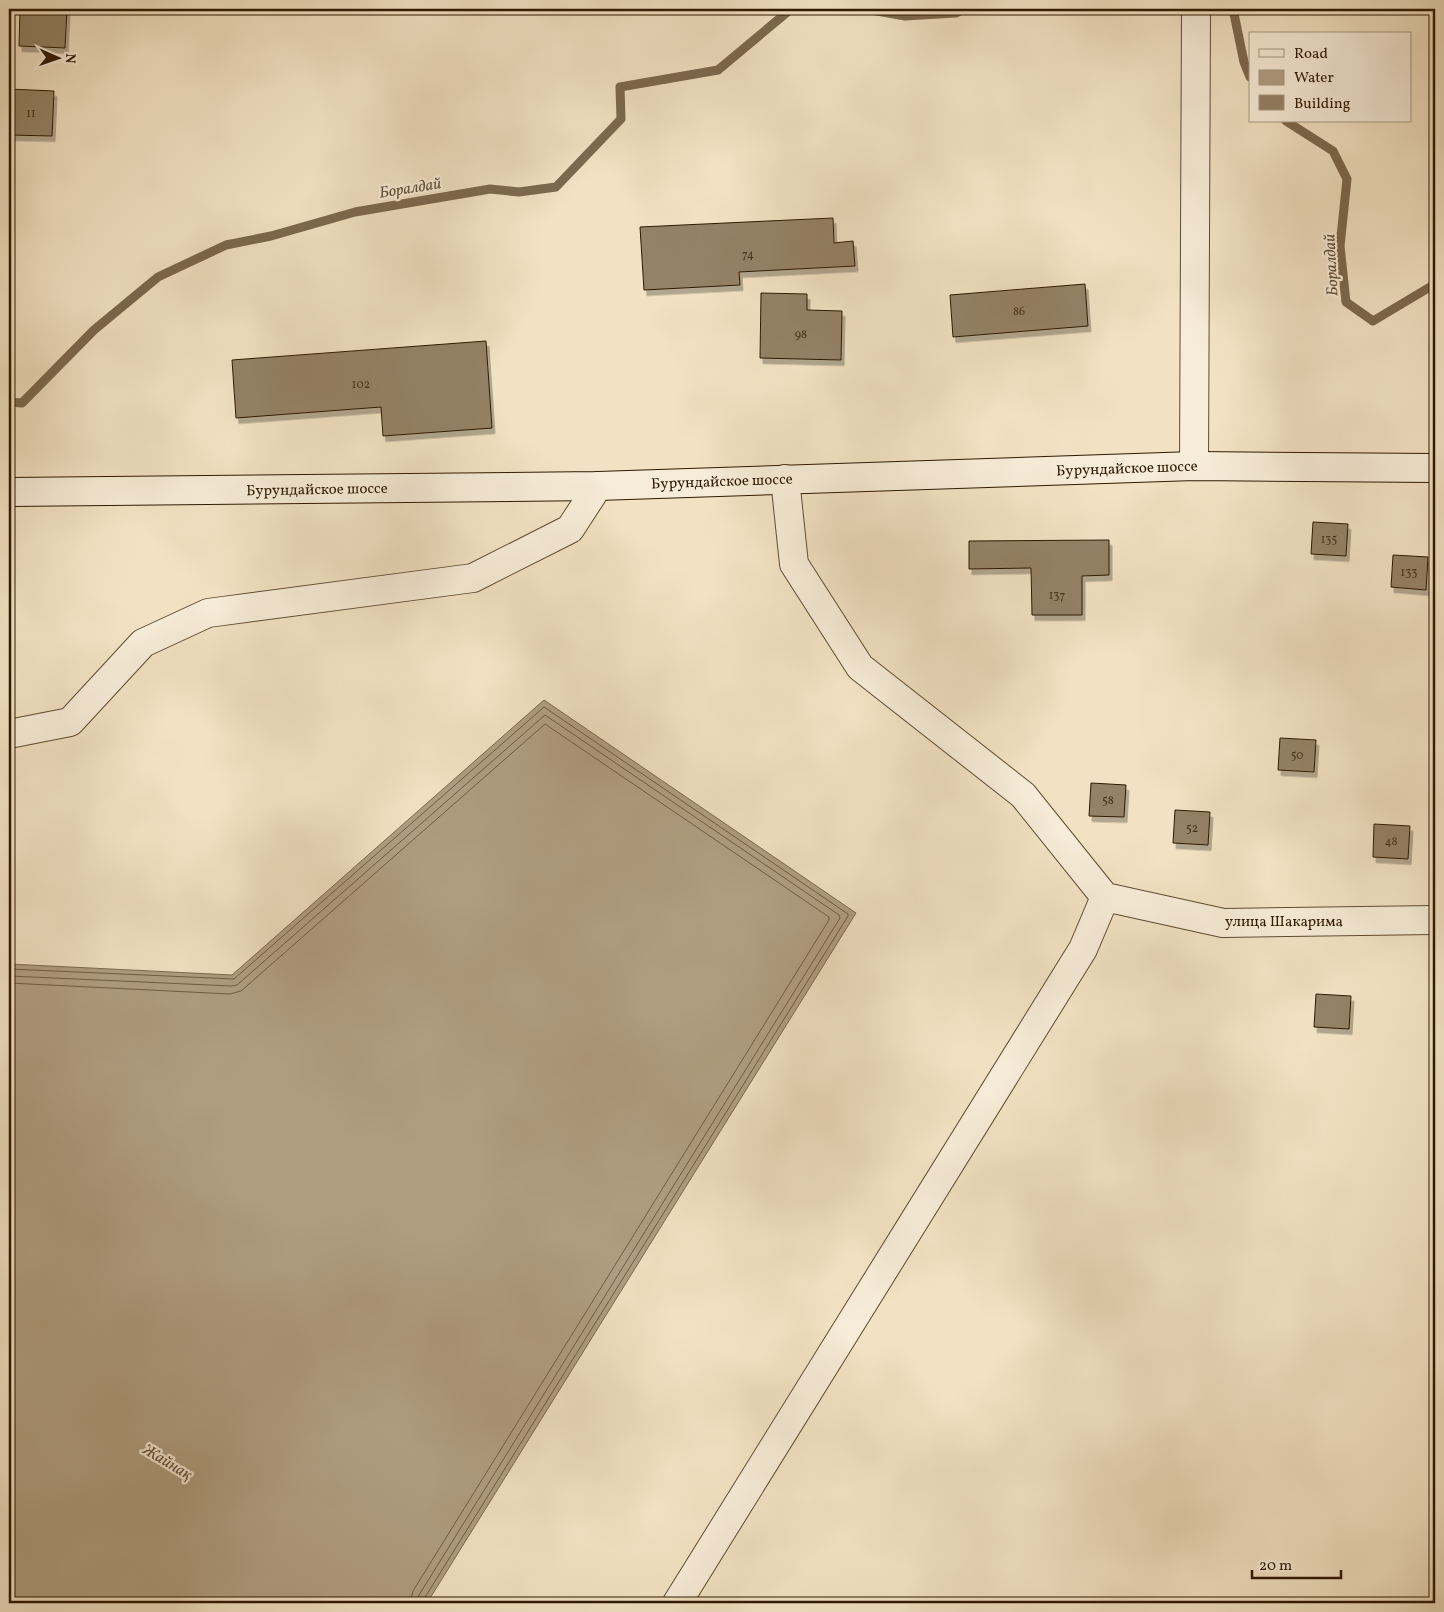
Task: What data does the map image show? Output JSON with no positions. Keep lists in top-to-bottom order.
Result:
{
  "streets": {
    "street": ["Бурундайское шоссе", "улица Шакарима"]
  },
  "water": ["Боралдай", "Жайнақ"],
  "house_numbers": [
    "11",
    "74",
    "86",
    "98",
    "102",
    "135",
    "133",
    "137",
    "50",
    "58",
    "52",
    "48"
  ],
  "legend": ["Road", "Water", "Building"],
  "scale_bar": "20 m",
  "north": "right"
}
